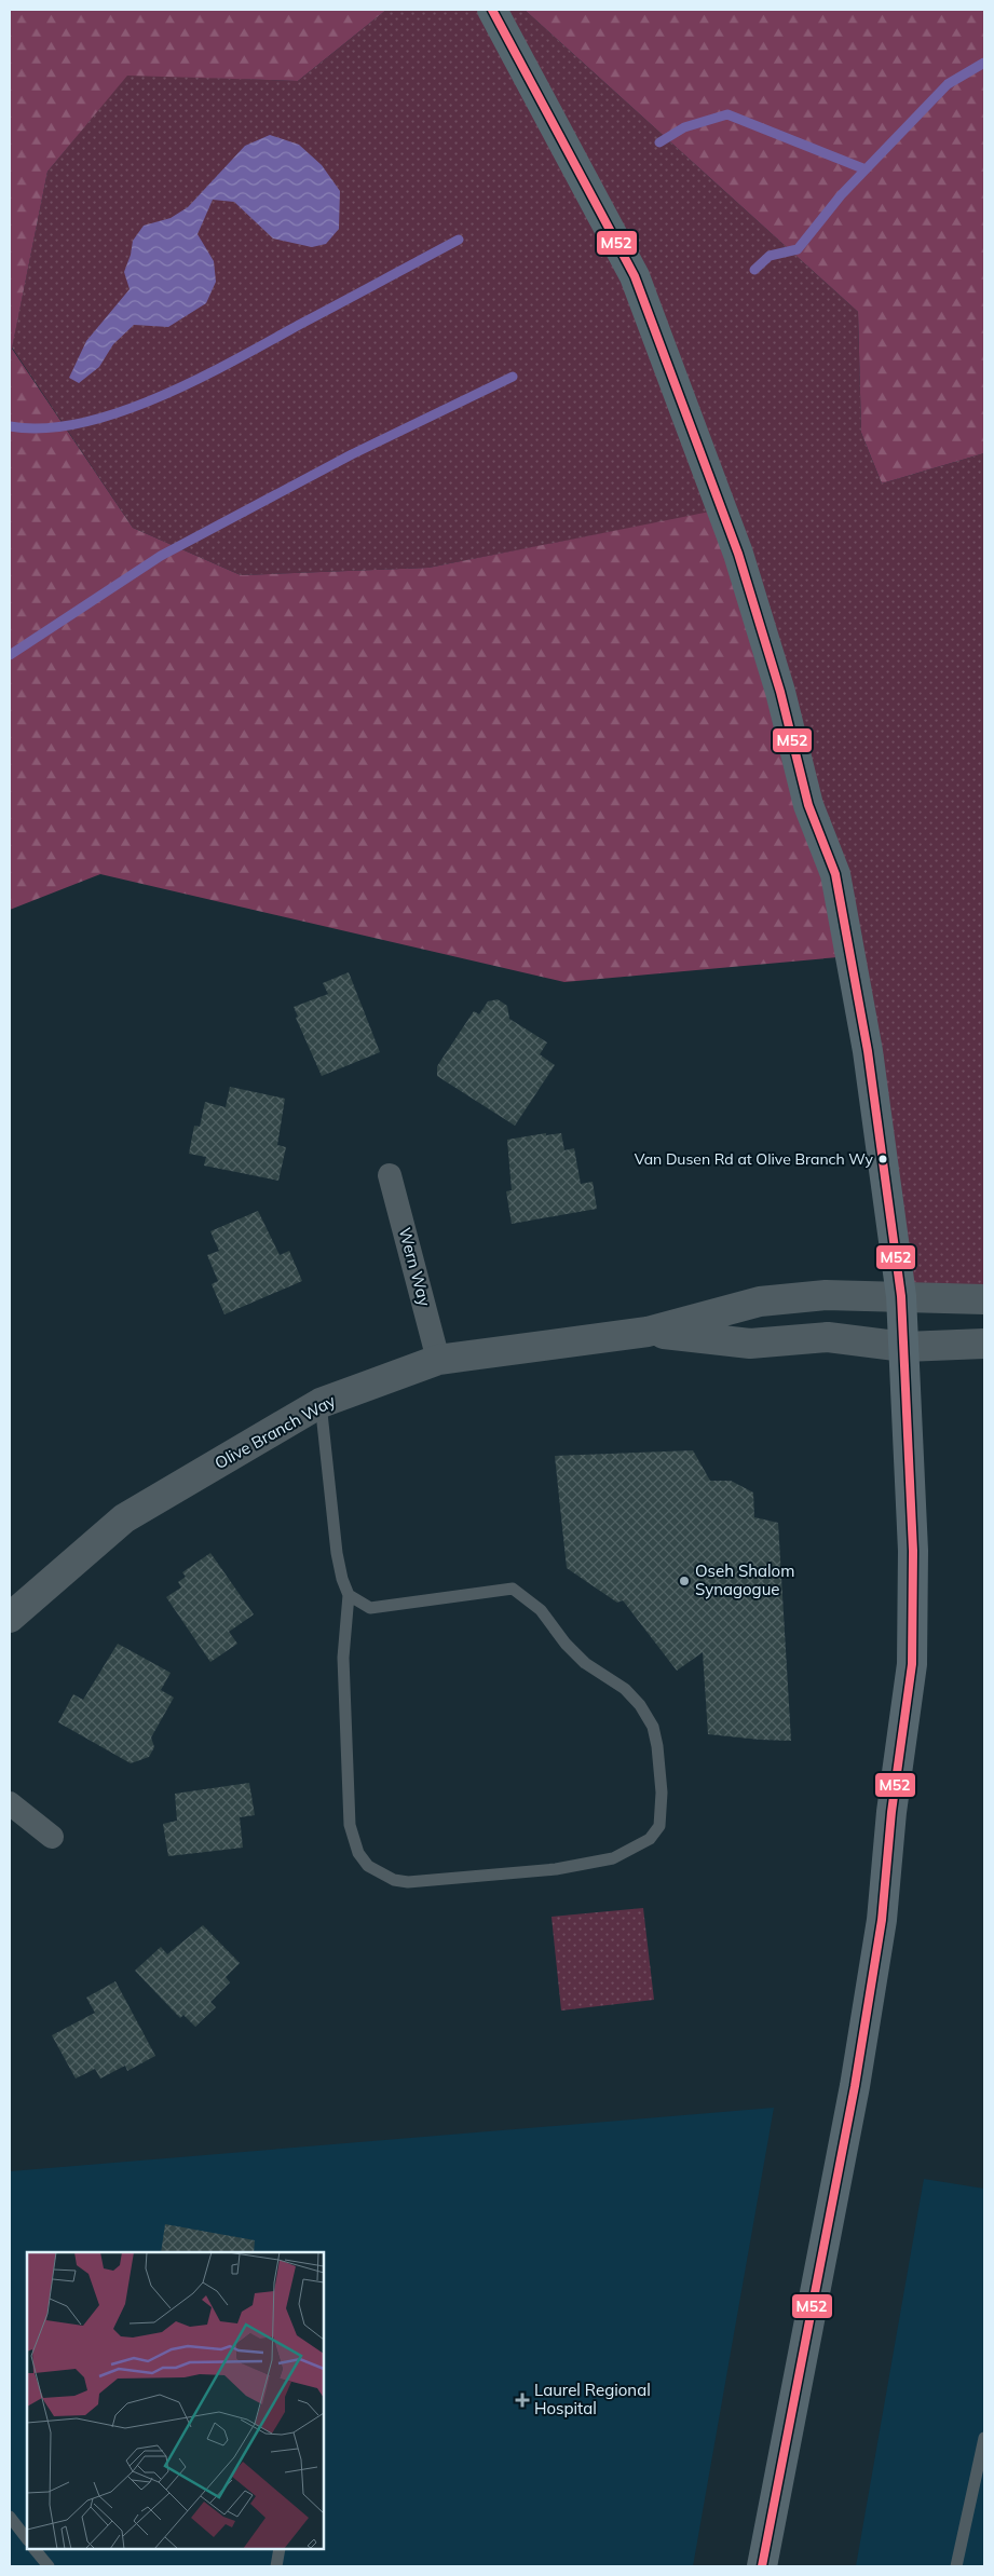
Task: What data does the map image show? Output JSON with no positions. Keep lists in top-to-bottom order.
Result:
{
  "streets": {
    "street": ["Wern Way", "Olive Branch Way"]
  },
  "crossings": [
    ["Wern Way", "Olive Branch Way"]
  ],
  "places": {
    "other": ["Van Dusen Rd at Olive Branch Wy", "Oseh Shalom Synagogue"],
    "health": ["Laurel Regional Hospital"]
  },
  "lines": ["transit line M52"]
}
